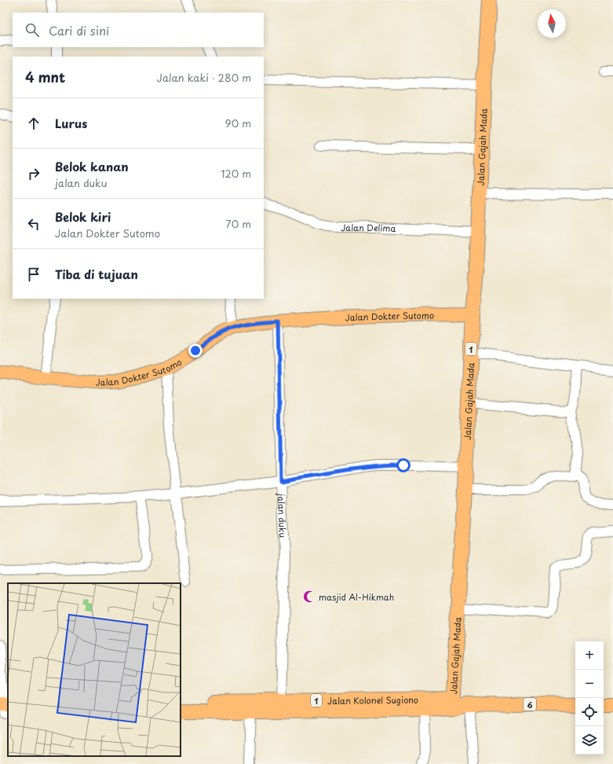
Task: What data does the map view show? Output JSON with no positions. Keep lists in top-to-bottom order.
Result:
{
  "streets": {
    "highway": ["Jalan Gajah Mada", "1", "6"],
    "main road": ["Jalan Dokter Sutomo"],
    "street": ["Jalan Delima", "jalan duku"]
  },
  "crossings": [
    ["Jalan Gajah Mada", "Jalan Delima"],
    ["Jalan Gajah Mada", "Jalan Dokter Sutomo"],
    ["Jalan Gajah Mada", "1"],
    ["Jalan Gajah Mada", "6"],
    ["Jalan Dokter Sutomo", "jalan duku"],
    ["1", "jalan duku"],
    ["1", "6"]
  ],
  "places": {
    "mosque": ["masjid Al-Hikmah"]
  },
  "north": "top",
  "page": {
    "search": "Cari di sini",
    "heading": ["4 mnt", "Jalan kaki · 280 m"],
    "list": [
      ["Lurus", "90 m"],
      ["Belok kanan", "jalan duku", "120 m"],
      ["Belok kiri", "Jalan Dokter Sutomo", "70 m"],
      "Tiba di tujuan"
    ],
    "map_buttons": ["+", "−"]
  }
}
